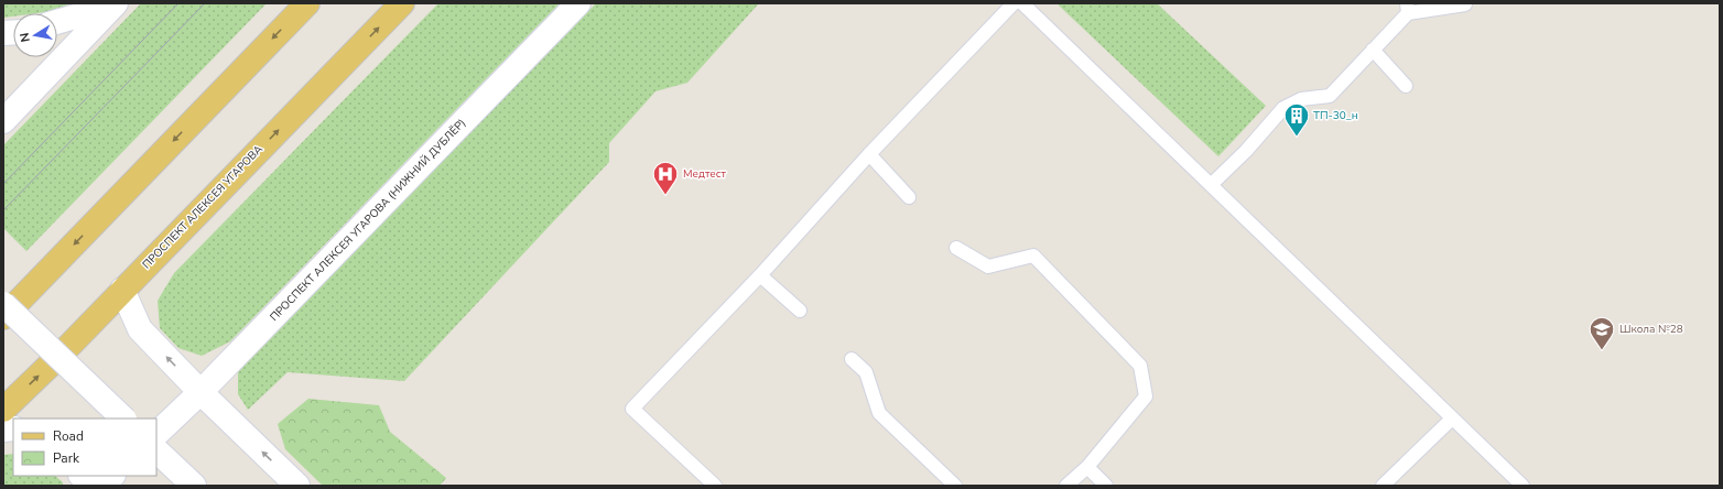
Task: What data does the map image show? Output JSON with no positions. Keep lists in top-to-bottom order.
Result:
{
  "streets": {
    "main road": ["ПРОСПЕКТ АЛЕКСЕЯ УГАРОВА"],
    "street": ["ПРОСПЕКТ АЛЕКСЕЯ УГАРОВА (НИЖНИЙ ДУБЛЁР)"]
  },
  "places": {
    "building": ["ТП-30_н"],
    "hospital": ["Медтест"],
    "school or university": ["Школа №28"]
  },
  "legend": ["Road", "Park"],
  "north": "left"
}
